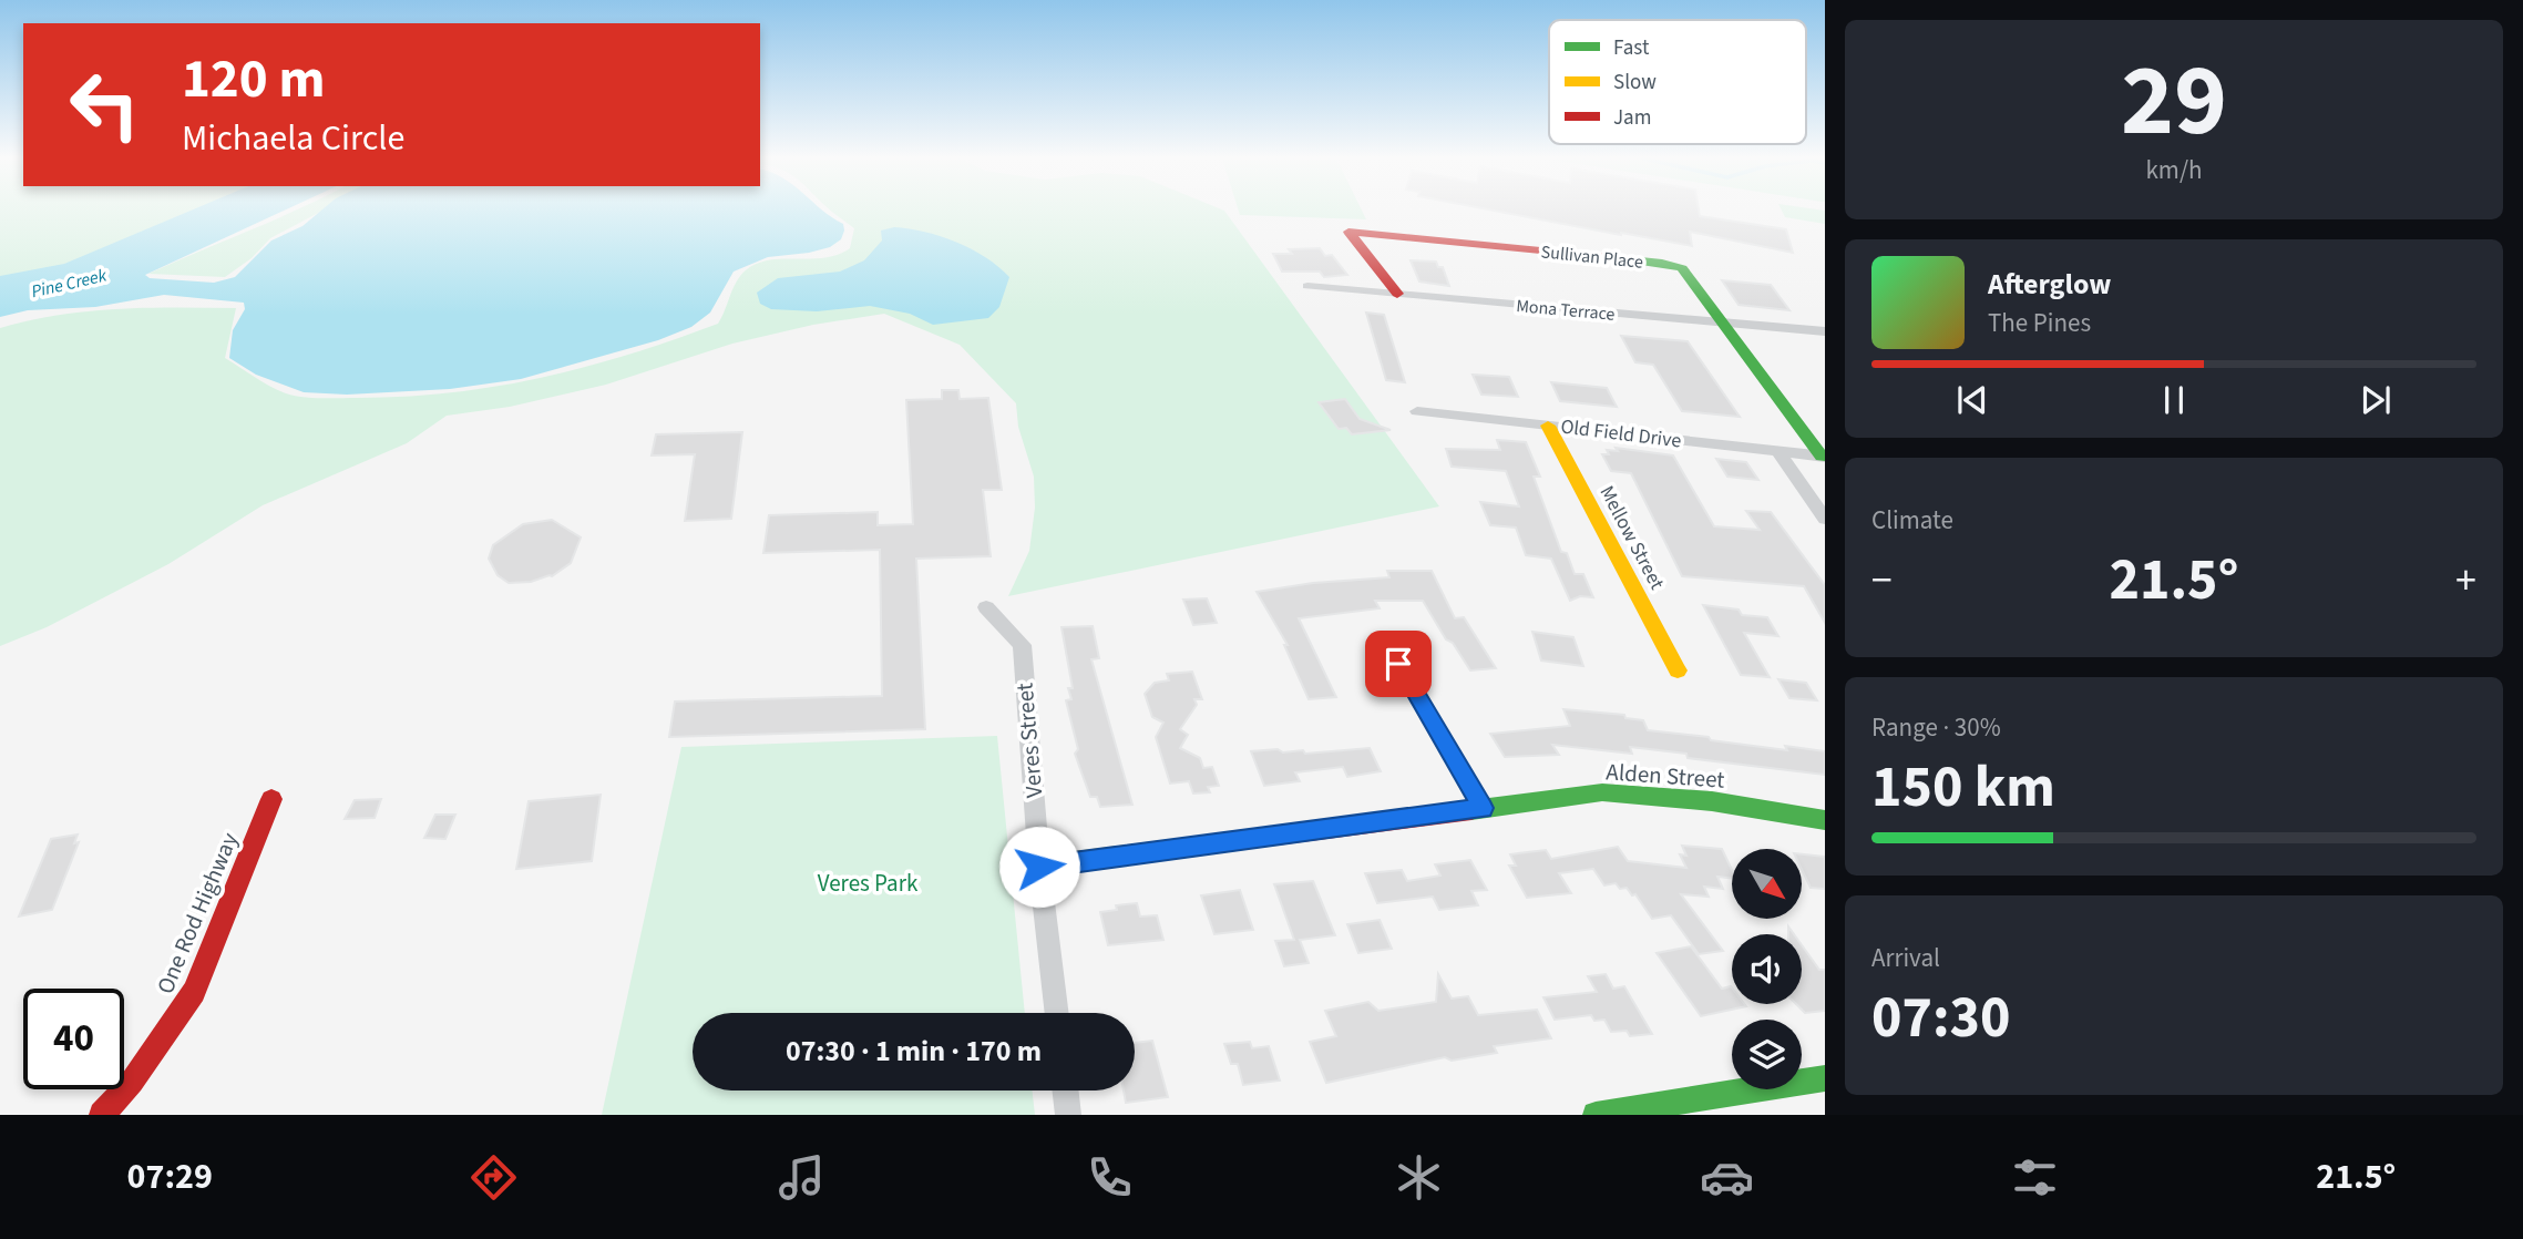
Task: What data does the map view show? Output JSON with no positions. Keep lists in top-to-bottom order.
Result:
{
  "streets": {
    "street": [
      "Sullivan Place",
      "Mona Terrace",
      "Old Field Drive",
      "Mellow Street",
      "Veres Street",
      "Alden Street",
      "One Rod Highway"
    ]
  },
  "crossings": [
    ["Sullivan Place", "Mona Terrace"],
    ["Sullivan Place", "Old Field Drive"],
    ["Old Field Drive", "Mellow Street"],
    ["Veres Street", "Alden Street"]
  ],
  "water": ["Pine Creek"],
  "parks": ["Veres Park"],
  "legend": ["Fast", "Slow", "Jam"],
  "north": "bottom right",
  "page": {
    "tile": [
      ["29", "km/h"],
      "Climate",
      ["Range · 30%", "150 km"],
      ["Arrival", "07:30"]
    ],
    "turn": ["120 m", "Michaela Circle"],
    "song": ["Afterglow", "The Pines"],
    "heat": ["−", "21.5°", "+"],
    "limit": "40",
    "trip": "07:30 · 1 min · 170 m",
    "tabs": ["07:29", "21.5°"]
  }
}
